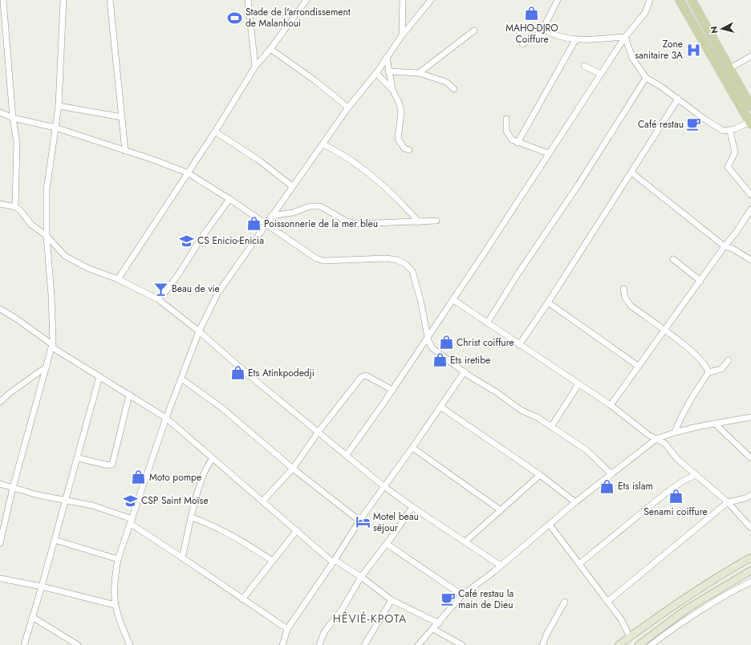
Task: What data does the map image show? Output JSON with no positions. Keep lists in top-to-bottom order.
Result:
{
  "districts": ["HÊVIÉ-KPOTA"],
  "places": {
    "shop": [
      "MAHO-DJRO Coiffure",
      "Poissonnerie de la mer bleu",
      "Christ coiffure",
      "Ets iretibe",
      "Ets Atinkpodedji",
      "Moto pompe",
      "Ets islam",
      "Senami coiffure"
    ],
    "sports": ["Stade de l'arrondissement de Malanhoui"],
    "hospital": ["Zone sanitaire 3A"],
    "cafe": ["Café restau", "Café restau la main de Dieu"],
    "school or university": ["CS Enicio-Enicia", "CSP Saint Moïse"],
    "bar": ["Beau de vie"],
    "hotel": ["Motel beau séjour"]
  },
  "north": "left"
}
